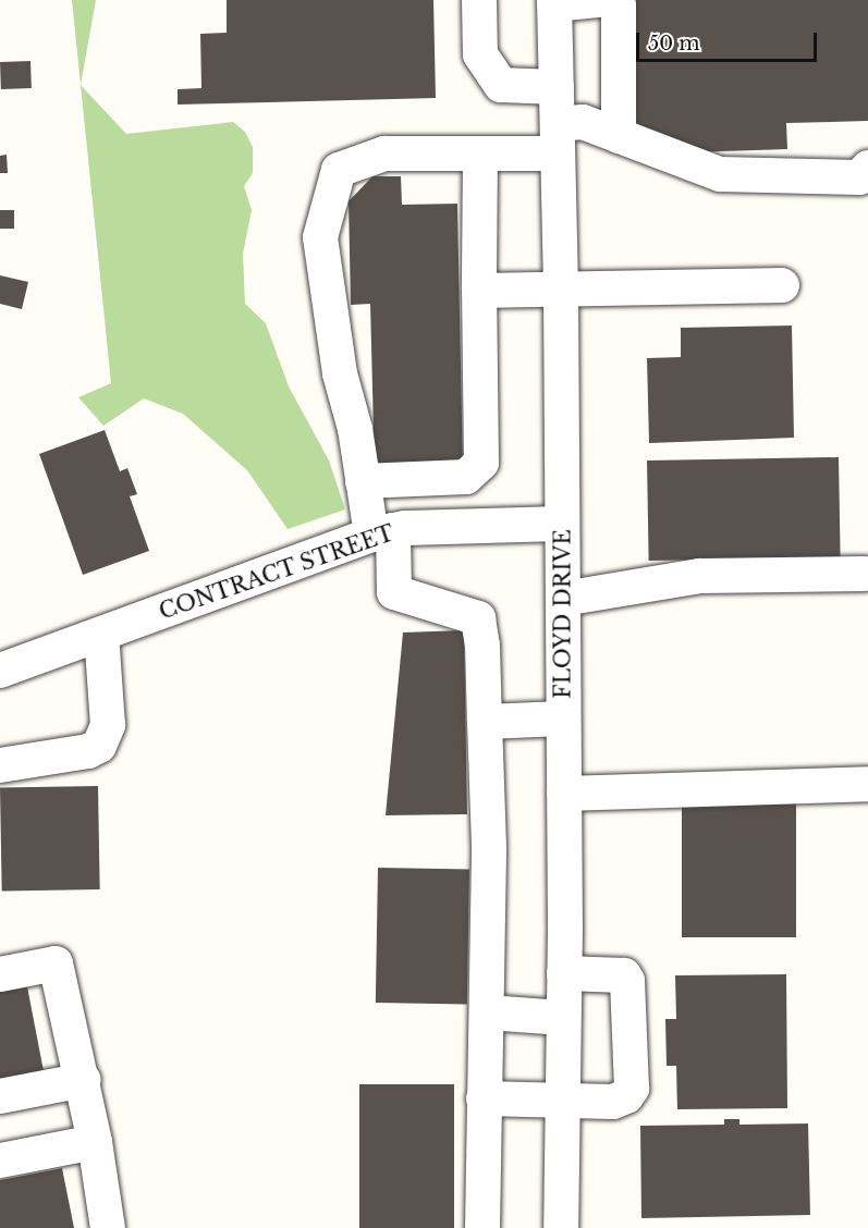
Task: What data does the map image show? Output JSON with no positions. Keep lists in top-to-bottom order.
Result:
{
  "streets": {
    "street": ["CONTRACT STREET", "FLOYD DRIVE"]
  },
  "crossings": [
    ["CONTRACT STREET", "FLOYD DRIVE"]
  ],
  "scale_bar": "50 m"
}
